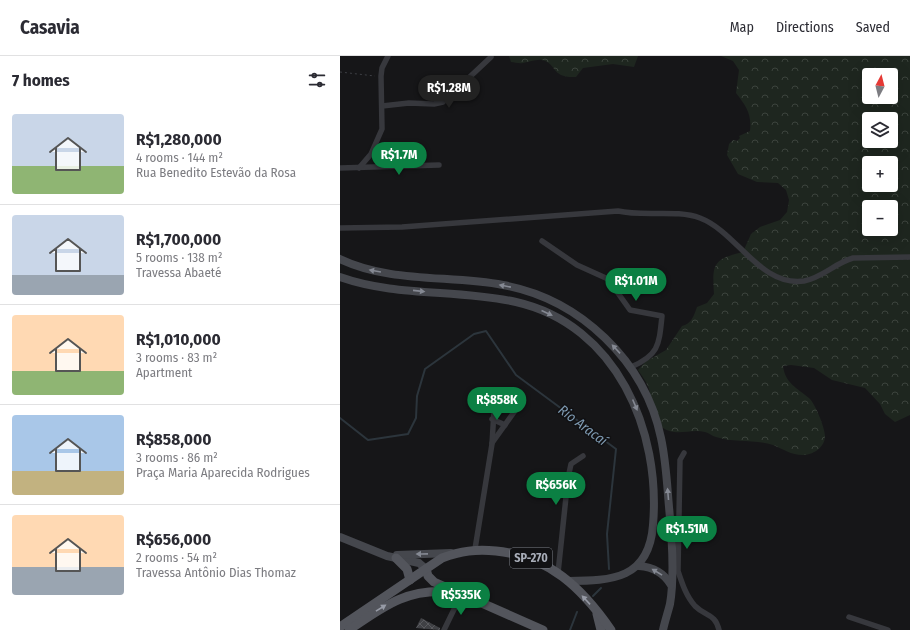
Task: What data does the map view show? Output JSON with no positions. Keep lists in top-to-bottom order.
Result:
{
  "streets": {
    "main road": ["SP-270"]
  },
  "water": ["Rio Aracaí"],
  "north": "top",
  "page": {
    "header": "Casavia",
    "nav": ["Map", "Directions", "Saved"],
    "heading": "7 homes",
    "map_buttons": ["+", "−"],
    "price": [
      "R$1.28M",
      "R$1.7M",
      "R$1.01M",
      "R$858K",
      "R$656K",
      "R$1.51M",
      "R$535K"
    ],
    "list": [
      {
        "name": "R$1,280,000",
        "note": "4 rooms · 144 m² · Rua Benedito Estevão da Rosa"
      },
      {
        "name": "R$1,700,000",
        "note": "5 rooms · 138 m² · Travessa Abaeté"
      },
      {
        "name": "R$1,010,000",
        "note": "3 rooms · 83 m² · Apartment"
      },
      {
        "name": "R$858,000",
        "note": "3 rooms · 86 m² · Praça Maria Aparecida Rodrigues"
      },
      {
        "name": "R$656,000",
        "note": "2 rooms · 54 m² · Travessa Antônio Dias Thomaz"
      }
    ]
  }
}
